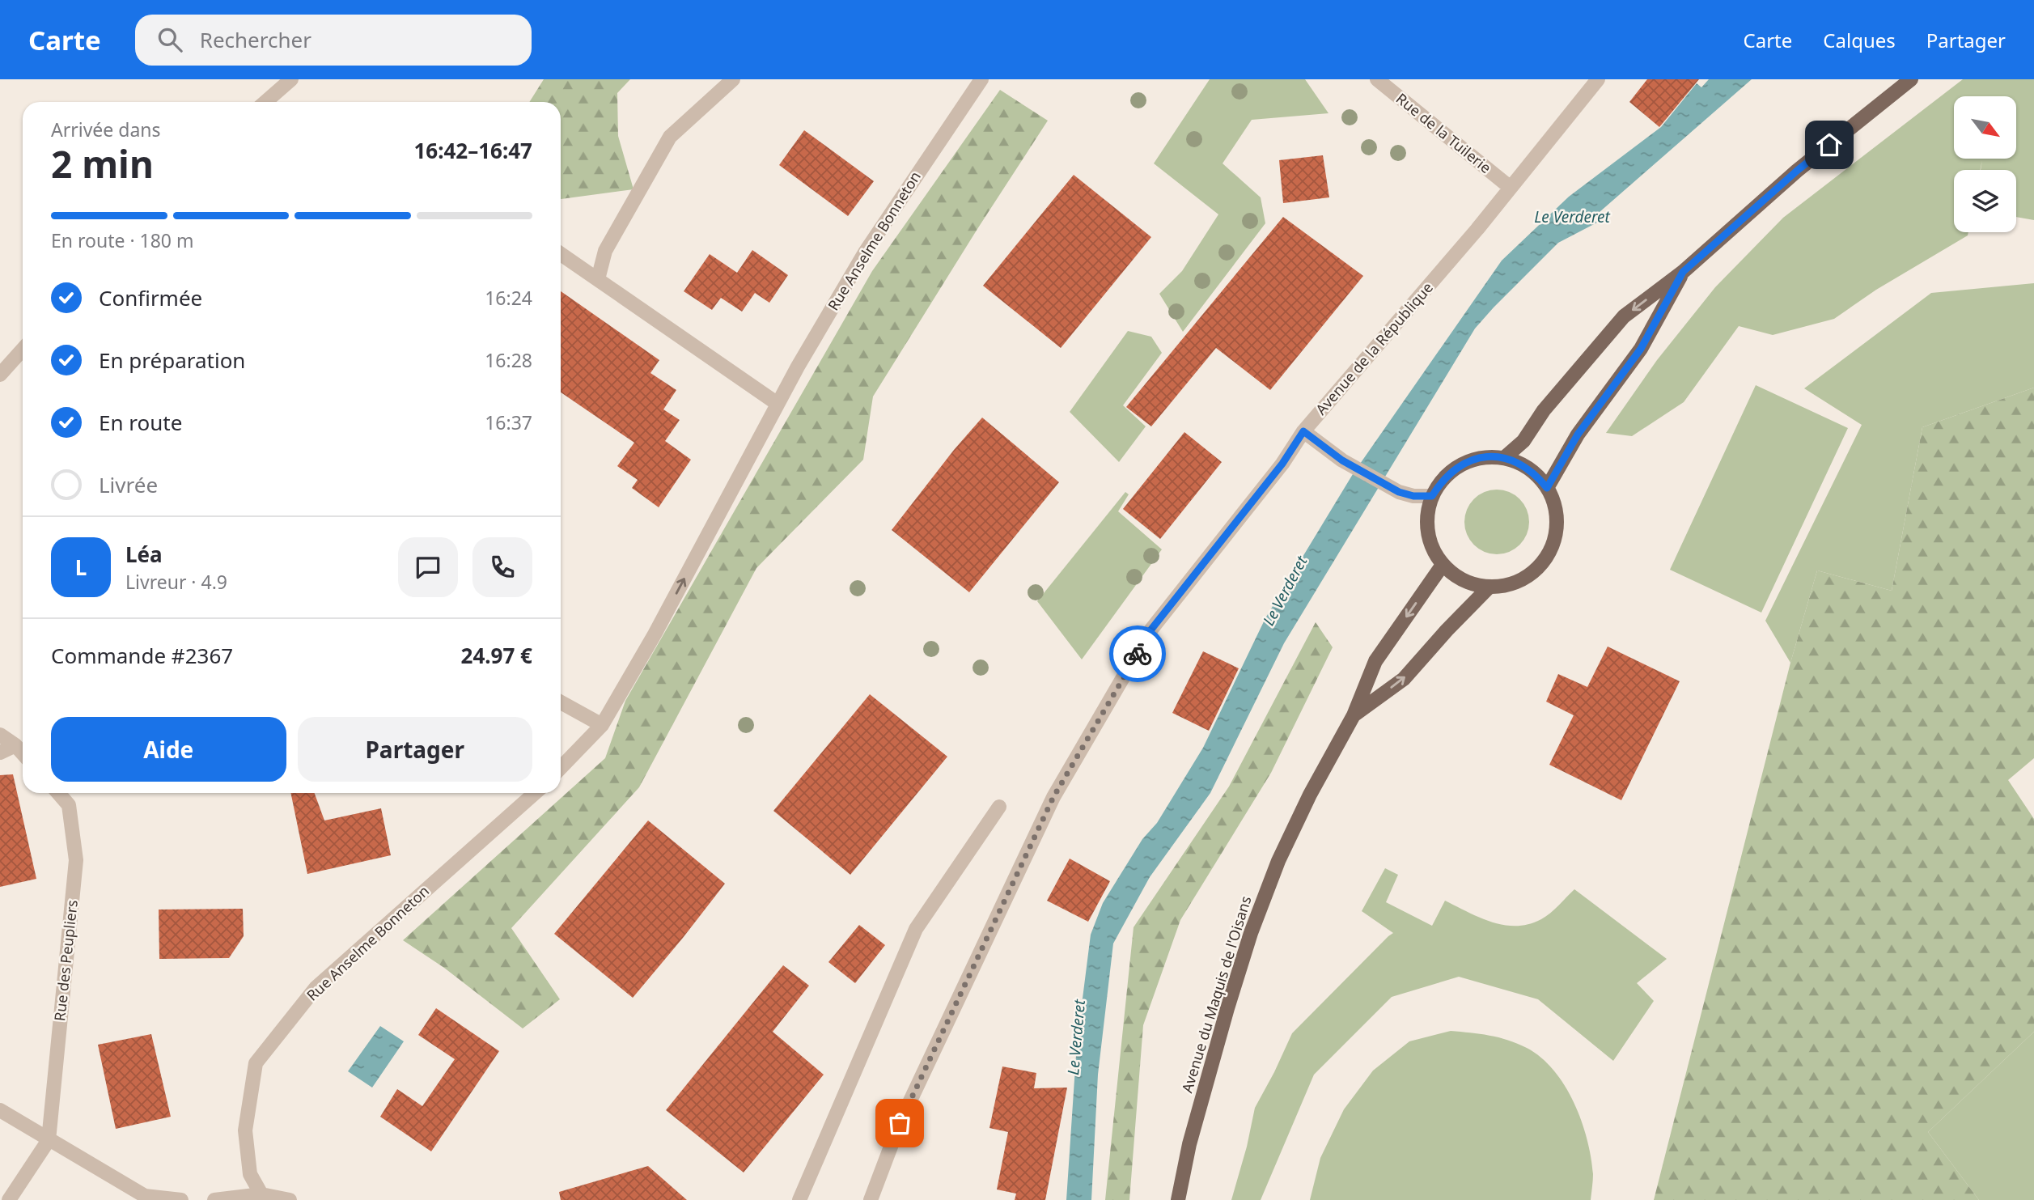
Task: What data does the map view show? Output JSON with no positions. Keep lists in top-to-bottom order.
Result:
{
  "streets": {
    "main road": ["Avenue du Maquis de l'Oisans"],
    "street": [
      "Rue de la Tuilerie",
      "Rue Anselme Bonneton",
      "Avenue de la République",
      "Rue des Peupliers"
    ]
  },
  "crossings": [
    ["Rue de la Tuilerie", "Avenue de la République"]
  ],
  "water": ["Le Verderet"],
  "north": "bottom right",
  "page": {
    "header": "Carte",
    "search": "Rechercher",
    "nav": ["Carte", "Calques", "Partager"],
    "heading": ["2 min", "Arrivée dans", "16:42–16:47"],
    "panel": [
      "Léa",
      "Livreur · 4.9",
      "Commande #2367",
      "24.97 €"
    ],
    "bar": "En route · 180 m",
    "list": [
      ["Confirmée", "16:24"],
      ["En préparation", "16:28"],
      ["En route", "16:37"],
      "Livrée"
    ],
    "round": "L",
    "buttons": ["Aide", "Partager"]
  }
}
